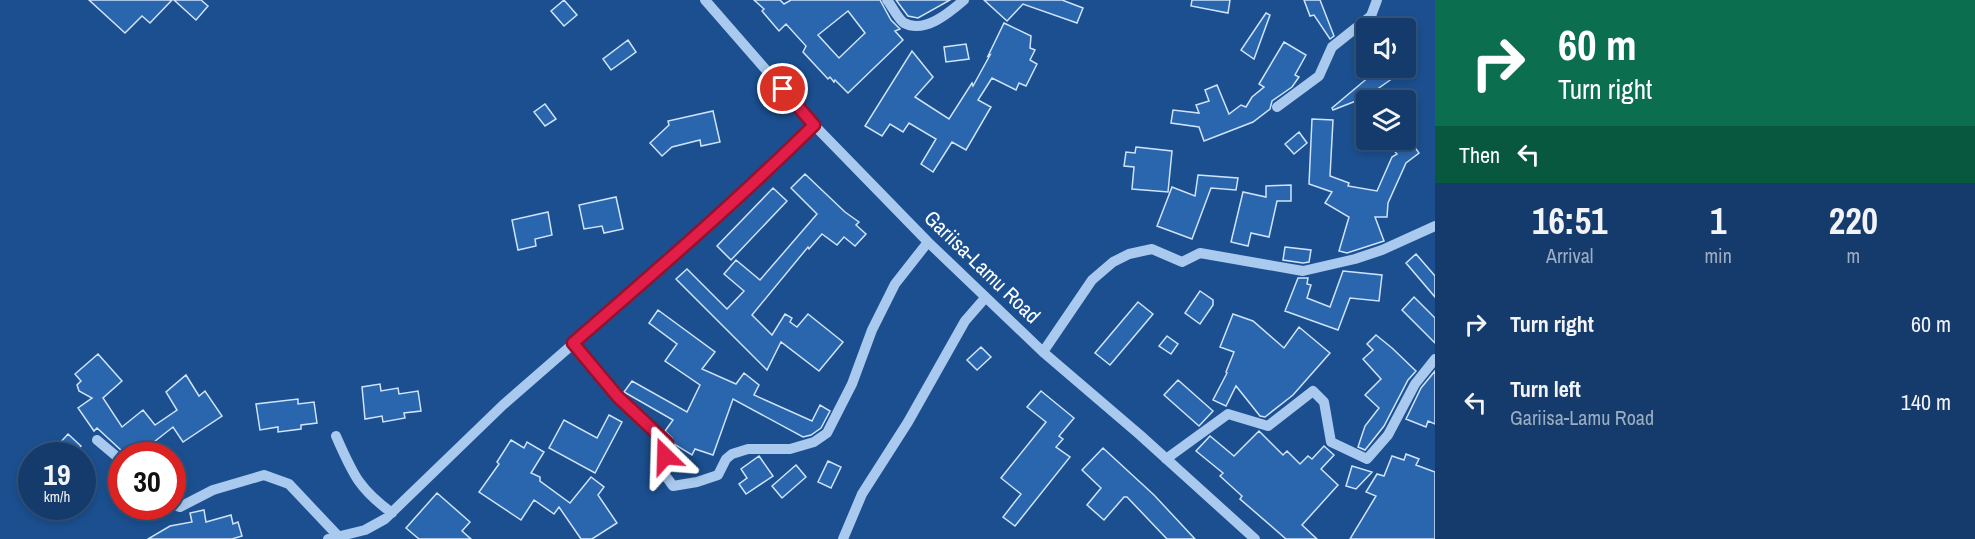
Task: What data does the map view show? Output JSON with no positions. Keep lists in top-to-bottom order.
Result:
{
  "streets": {
    "street": ["Gariisa-Lamu Road"]
  },
  "page": {
    "turn": ["60 m", "Turn right"],
    "then": "Then",
    "eta": [
      "16:51",
      "Arrival",
      "1",
      "min",
      "220",
      "m"
    ],
    "list": [
      {
        "name": "Turn right",
        "value": "60 m"
      },
      {
        "name": "Turn left",
        "note": "Gariisa-Lamu Road",
        "value": "140 m"
      }
    ],
    "speed": "19 km/h",
    "limit": "30"
  }
}
